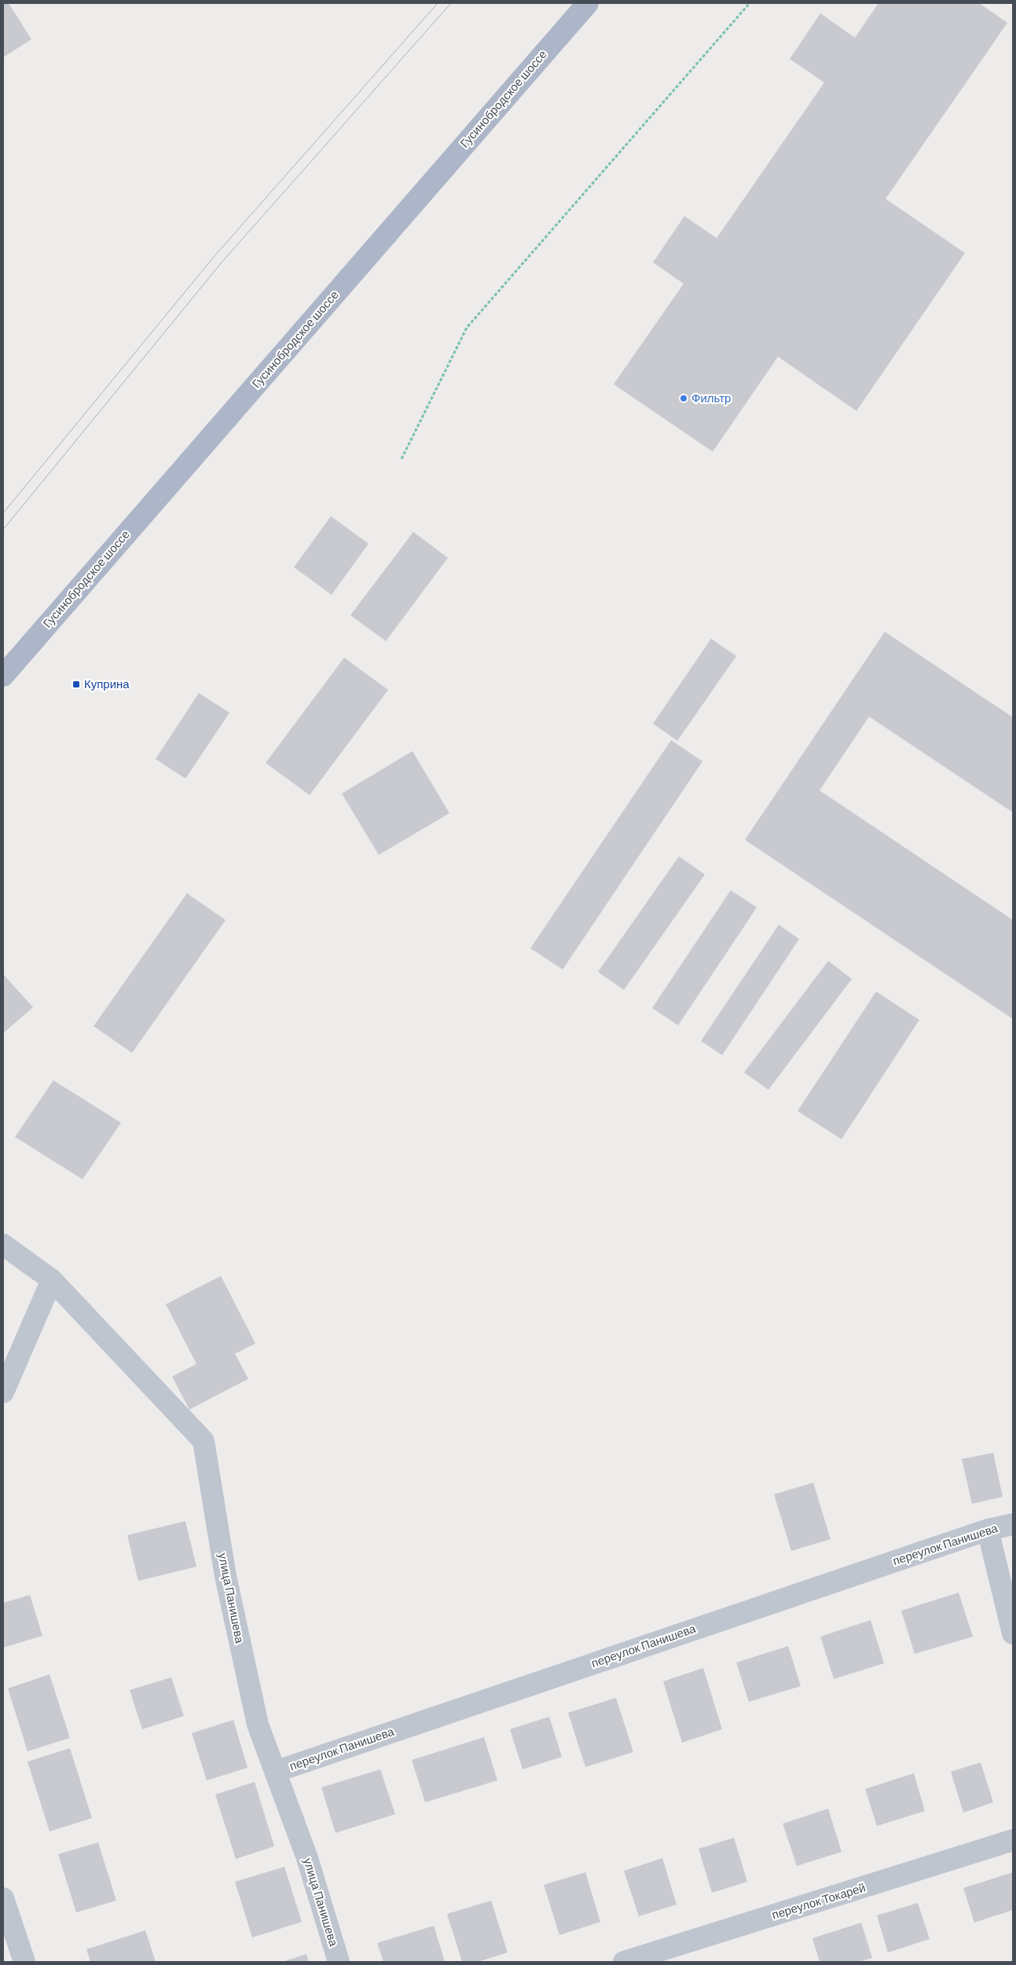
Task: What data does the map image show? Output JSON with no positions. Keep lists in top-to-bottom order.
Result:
{
  "streets": {
    "main road": ["Гусинобродское шоссе"],
    "street": ["переулок Панишева", "улица Панишева", "переулок Токарей"]
  },
  "crossings": [
    ["переулок Панишева", "улица Панишева"]
  ],
  "places": {
    "other": ["Фильтр"],
    "transit": ["Куприна"]
  }
}
